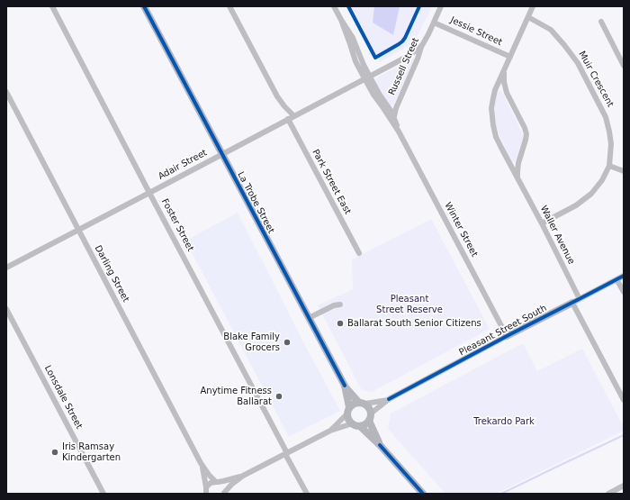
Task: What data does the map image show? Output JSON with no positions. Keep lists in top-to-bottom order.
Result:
{
  "streets": {
    "main road": ["La Trobe Street", "Pleasant Street South"],
    "street": [
      "Jessie Street",
      "Russell Street",
      "Muir Crescent",
      "Adair Street",
      "Park Street East",
      "Foster Street",
      "Winter Street",
      "Waller Avenue",
      "Darling Street",
      "Lonsdale Street"
    ]
  },
  "crossings": [
    ["Jessie Street", "Russell Street"],
    ["Jessie Street", "Waller Avenue"],
    ["Russell Street", "Adair Street"],
    ["Russell Street", "Winter Street"],
    ["Muir Crescent", "Waller Avenue"],
    ["Adair Street", "Park Street East"],
    ["Adair Street", "La Trobe Street"],
    ["Adair Street", "Foster Street"],
    ["Adair Street", "Winter Street"],
    ["Adair Street", "Darling Street"],
    ["La Trobe Street", "Pleasant Street South"],
    ["Winter Street", "Pleasant Street South"],
    ["Waller Avenue", "Pleasant Street South"]
  ],
  "parks": ["Pleasant Street Reserve", "Trekardo Park"],
  "places": [
    "Ballarat South Senior Citizens",
    "Blake Family Grocers",
    "Anytime Fitness Ballarat",
    "Iris Ramsay Kindergarten"
  ]
}
